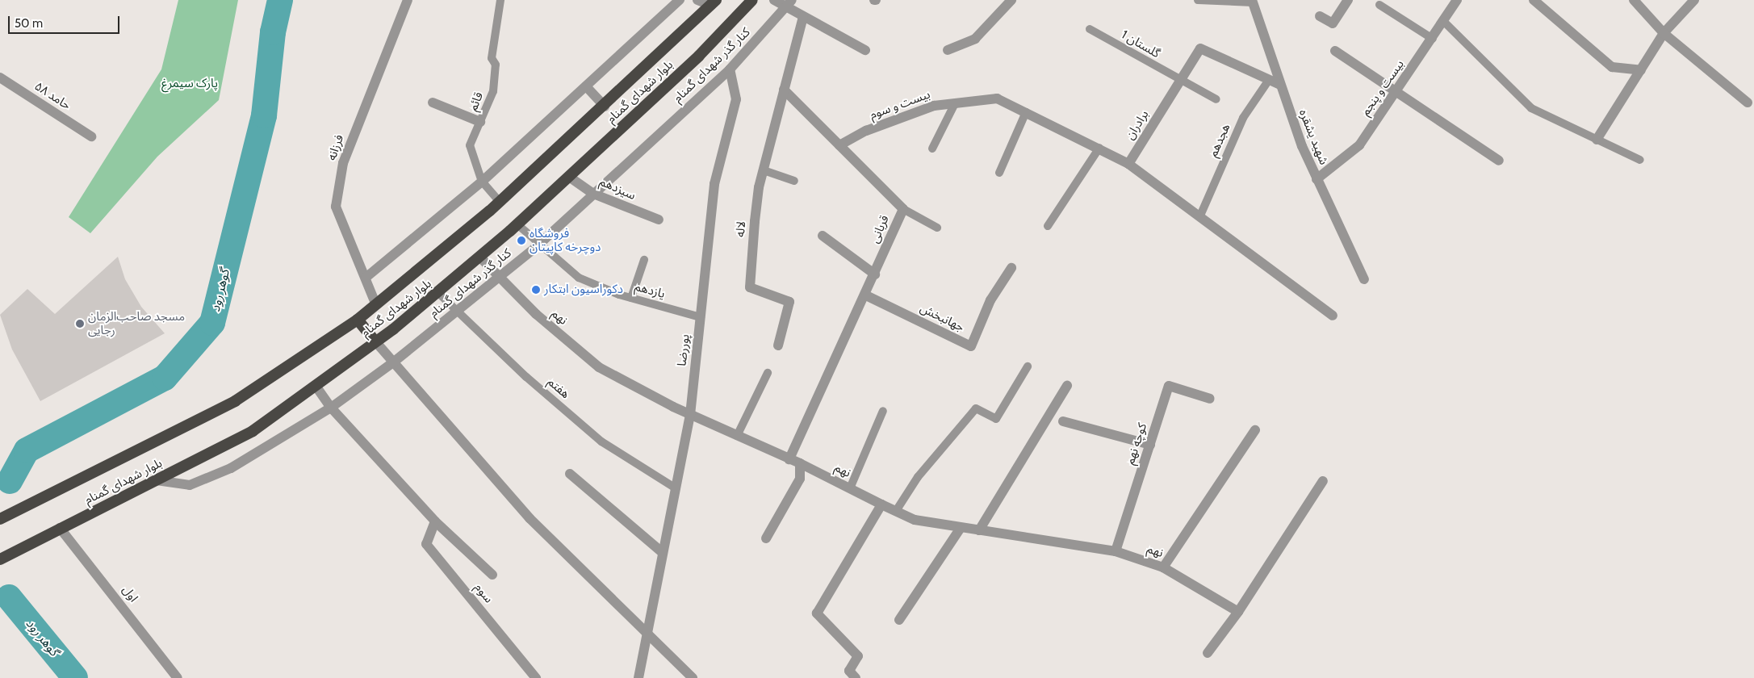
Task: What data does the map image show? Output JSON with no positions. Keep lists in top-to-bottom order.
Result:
{
  "streets": {
    "highway": ["بلوار شهدای گمنام"],
    "street": [
      "کنار گذر شهدای گمنام",
      "بیست و پنجم",
      "حامد ۵۸",
      "بیست و سوم",
      "برادران",
      "شهید یشقره",
      "فرزانه",
      "سیزدهم",
      "لاله",
      "قربانی",
      "نهم",
      "جهانبخش",
      "پوررضا",
      "کوچه نهم",
      "سوم",
      "اول"
    ],
    "lane": [
      "گلستان 1",
      "قائم",
      "هجدهم",
      "یازدهم",
      "هفتم"
    ]
  },
  "crossings": [
    ["گلستان 1", "برادران"],
    ["کنار گذر شهدای گمنام", "بلوار شهدای گمنام"],
    ["کنار گذر شهدای گمنام", "سیزدهم"],
    ["کنار گذر شهدای گمنام", "یازدهم"],
    ["کنار گذر شهدای گمنام", "نهم"],
    ["کنار گذر شهدای گمنام", "پوررضا"],
    ["کنار گذر شهدای گمنام", "هفتم"],
    ["کنار گذر شهدای گمنام", "سوم"],
    ["بیست و پنجم", "شهید یشقره"],
    ["بلوار شهدای گمنام", "قائم"],
    ["بلوار شهدای گمنام", "فرزانه"],
    ["بلوار شهدای گمنام", "سیزدهم"],
    ["بلوار شهدای گمنام", "یازدهم"],
    ["بلوار شهدای گمنام", "نهم"],
    ["بلوار شهدای گمنام", "هفتم"],
    ["بلوار شهدای گمنام", "سوم"],
    ["بلوار شهدای گمنام", "اول"],
    ["بیست و سوم", "قربانی"],
    ["برادران", "شهید یشقره"],
    ["برادران", "هجدهم"],
    ["شهید یشقره", "هجدهم"],
    ["لاله", "قربانی"],
    ["قربانی", "نهم"],
    ["قربانی", "جهانبخش"],
    ["یازدهم", "پوررضا"],
    ["نهم", "پوررضا"],
    ["نهم", "کوچه نهم"],
    ["پوررضا", "هفتم"]
  ],
  "water": ["گوهر رود"],
  "parks": ["پارک سیمرغ"],
  "places": ["فروشگاه دوچرخه کاپیتان", "دکوراسیون ابتکار", "مسجد صاحب‌الزمان رجایی"],
  "scale_bar": "50 m"
}
